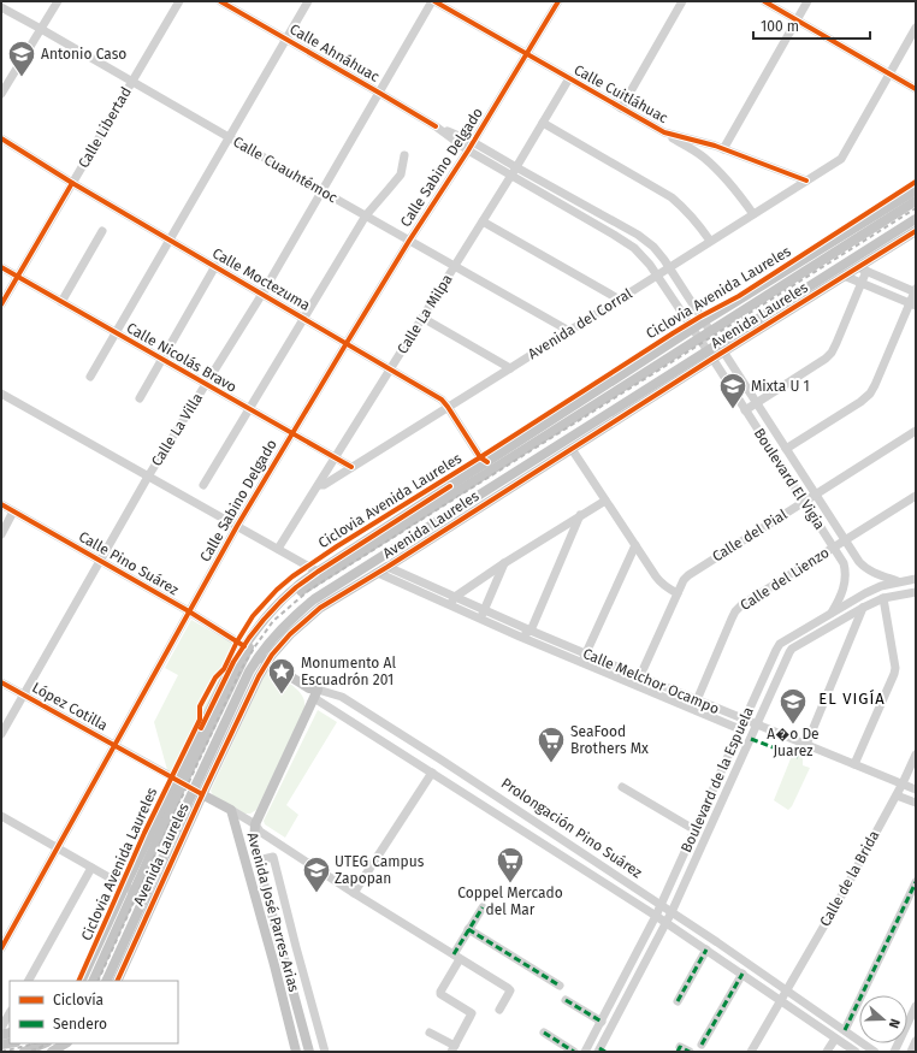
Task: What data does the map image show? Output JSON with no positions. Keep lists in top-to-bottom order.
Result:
{
  "streets": {
    "main road": [
      "Avenida Laureles",
      "López Cotilla",
      "Prolongación Pino Suárez",
      "Avenida José Parres Arias"
    ],
    "street": [
      "Calle Ahnáhuac",
      "Calle Cuitláhuac",
      "Calle Libertad",
      "Calle Sabino Delgado",
      "Calle Cuauhtémoc",
      "Calle Moctezuma",
      "Calle La Milpa",
      "Avenida del Corral",
      "Calle Nicolás Bravo",
      "Calle La Villa",
      "Boulevard El Vigia",
      "Calle del Pial",
      "Calle Pino Suárez",
      "Calle del Lienzo",
      "Calle Melchor Ocampo",
      "Boulevard de la Espuela",
      "Calle de la Brida"
    ],
    "cycle path": ["Ciclovia Avenida Laureles"]
  },
  "crossings": [
    ["Calle Ahnáhuac", "Calle Sabino Delgado"],
    ["Calle Ahnáhuac", "Calle La Milpa"],
    ["Calle Ahnáhuac", "Avenida Laureles"],
    ["Calle Ahnáhuac", "Avenida del Corral"],
    ["Calle Ahnáhuac", "Calle La Villa"],
    ["Calle Ahnáhuac", "Boulevard El Vigia"],
    ["Calle Cuitláhuac", "Calle Sabino Delgado"],
    ["Calle Cuitláhuac", "Calle La Milpa"],
    ["Calle Cuitláhuac", "Avenida del Corral"],
    ["Calle Cuitláhuac", "Calle La Villa"],
    ["Calle Libertad", "Calle Cuauhtémoc"],
    ["Calle Libertad", "Calle Moctezuma"],
    ["Calle Libertad", "Calle Nicolás Bravo"],
    ["Calle Sabino Delgado", "Calle Cuauhtémoc"],
    ["Calle Sabino Delgado", "Calle Moctezuma"],
    ["Calle Sabino Delgado", "Calle Nicolás Bravo"],
    ["Calle Sabino Delgado", "Calle Pino Suárez"],
    ["Calle Sabino Delgado", "López Cotilla"],
    ["Calle Cuauhtémoc", "Calle La Milpa"],
    ["Calle Cuauhtémoc", "Avenida del Corral"],
    ["Calle Cuauhtémoc", "Calle La Villa"],
    ["Calle Moctezuma", "Calle La Milpa"],
    ["Calle Moctezuma", "Avenida Laureles"],
    ["Calle Moctezuma", "Avenida del Corral"],
    ["Calle Moctezuma", "Calle La Villa"],
    ["Calle La Milpa", "Avenida del Corral"],
    ["Calle La Milpa", "Calle Nicolás Bravo"],
    ["Avenida Laureles", "Boulevard El Vigia"],
    ["Avenida Laureles", "Calle Pino Suárez"],
    ["Avenida Laureles", "Calle Melchor Ocampo"],
    ["Avenida Laureles", "López Cotilla"],
    ["Avenida Laureles", "Prolongación Pino Suárez"],
    ["Avenida del Corral", "Calle Nicolás Bravo"],
    ["Calle Nicolás Bravo", "Calle La Villa"],
    ["Calle La Villa", "Calle Pino Suárez"],
    ["Calle La Villa", "López Cotilla"],
    ["Boulevard El Vigia", "Calle del Pial"],
    ["Boulevard El Vigia", "Calle del Lienzo"],
    ["Boulevard El Vigia", "Boulevard de la Espuela"],
    ["Calle del Pial", "Calle Melchor Ocampo"],
    ["Calle Pino Suárez", "Prolongación Pino Suárez"],
    ["Calle del Lienzo", "Calle Melchor Ocampo"],
    ["Calle Melchor Ocampo", "Boulevard de la Espuela"],
    ["Calle Melchor Ocampo", "Calle de la Brida"],
    ["Boulevard de la Espuela", "Prolongación Pino Suárez"],
    ["Prolongación Pino Suárez", "Calle de la Brida"],
    ["Prolongación Pino Suárez", "Avenida José Parres Arias"]
  ],
  "districts": ["EL VIGÍA"],
  "places": {
    "school or university": [
      "Antonio Caso",
      "Mixta U 1",
      "A�o De Juarez",
      "UTEG Campus Zapopan"
    ],
    "place": ["Monumento Al Escuadrón 201"],
    "supermarket": ["SeaFood Brothers Mx", "Coppel Mercado del Mar"]
  },
  "legend": ["Ciclovía", "Sendero"],
  "scale_bar": "100 m",
  "north": "right"
}
